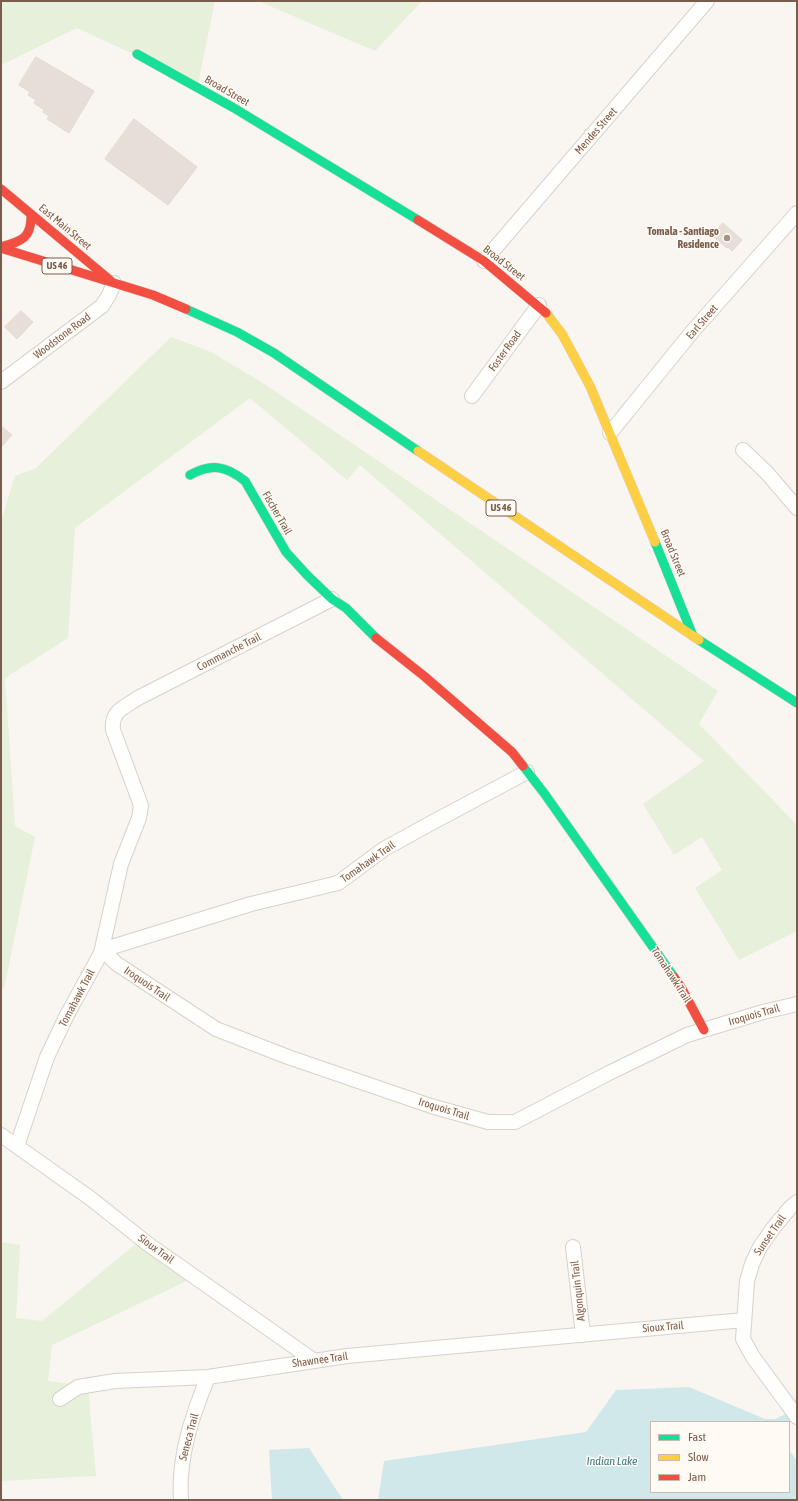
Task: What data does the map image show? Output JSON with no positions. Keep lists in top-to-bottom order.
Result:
{
  "streets": {
    "street": [
      "Broad Street",
      "Mendes Street",
      "East Main Street",
      "US 46",
      "Earl Street",
      "Woodstone Road",
      "Foster Road",
      "Fischer Trail",
      "Commanche Trail",
      "Tomahawk Trail",
      "Iroquois Trail",
      "Sunset Trail",
      "Sioux Trail",
      "Algonquin Trail",
      "Shawnee Trail",
      "Seneca Trail"
    ]
  },
  "crossings": [
    ["Broad Street", "Mendes Street"],
    ["Broad Street", "US 46"],
    ["Broad Street", "Earl Street"],
    ["Broad Street", "Foster Road"],
    ["East Main Street", "US 46"],
    ["East Main Street", "Woodstone Road"],
    ["US 46", "Woodstone Road"],
    ["Fischer Trail", "Commanche Trail"],
    ["Commanche Trail", "Tomahawk Trail"],
    ["Commanche Trail", "Iroquois Trail"],
    ["Tomahawk Trail", "Iroquois Trail"],
    ["Tomahawk Trail", "Sioux Trail"],
    ["Sunset Trail", "Sioux Trail"],
    ["Sioux Trail", "Algonquin Trail"],
    ["Sioux Trail", "Shawnee Trail"],
    ["Algonquin Trail", "Shawnee Trail"],
    ["Shawnee Trail", "Seneca Trail"]
  ],
  "water": ["Indian Lake"],
  "places": ["Tomala - Santiago Residence"],
  "legend": ["Fast", "Slow", "Jam"]
}
